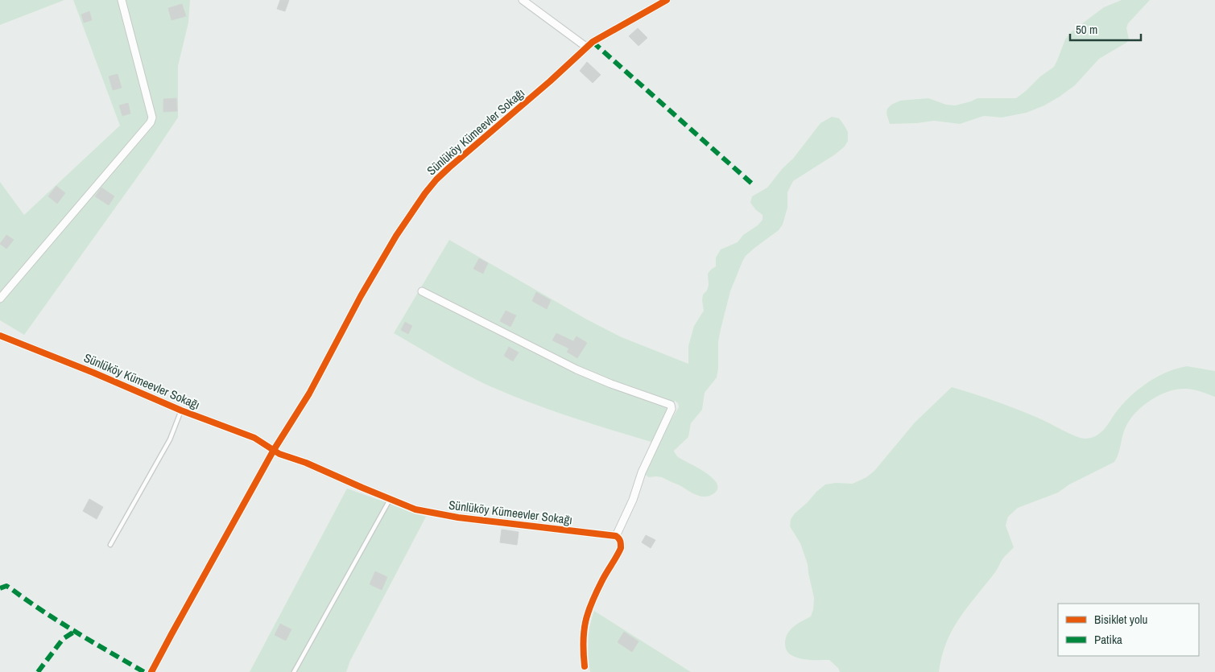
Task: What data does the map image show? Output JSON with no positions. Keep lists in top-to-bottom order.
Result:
{
  "streets": {
    "street": ["Sünlüköy Kümeevler Sokağı"]
  },
  "legend": ["Bisiklet yolu", "Patika"],
  "scale_bar": "50 m"
}
